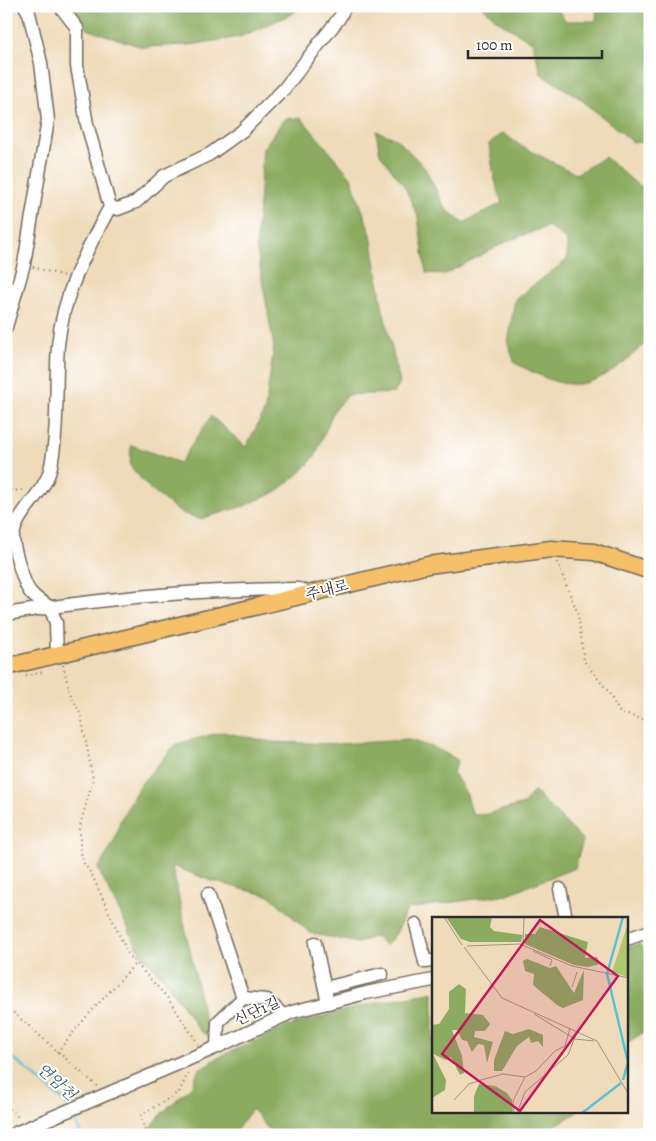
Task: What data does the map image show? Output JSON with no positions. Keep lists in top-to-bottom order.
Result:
{
  "streets": {
    "main road": ["주내로"],
    "street": ["신단1길"]
  },
  "water": ["연암천"],
  "scale_bar": "100 m"
}
